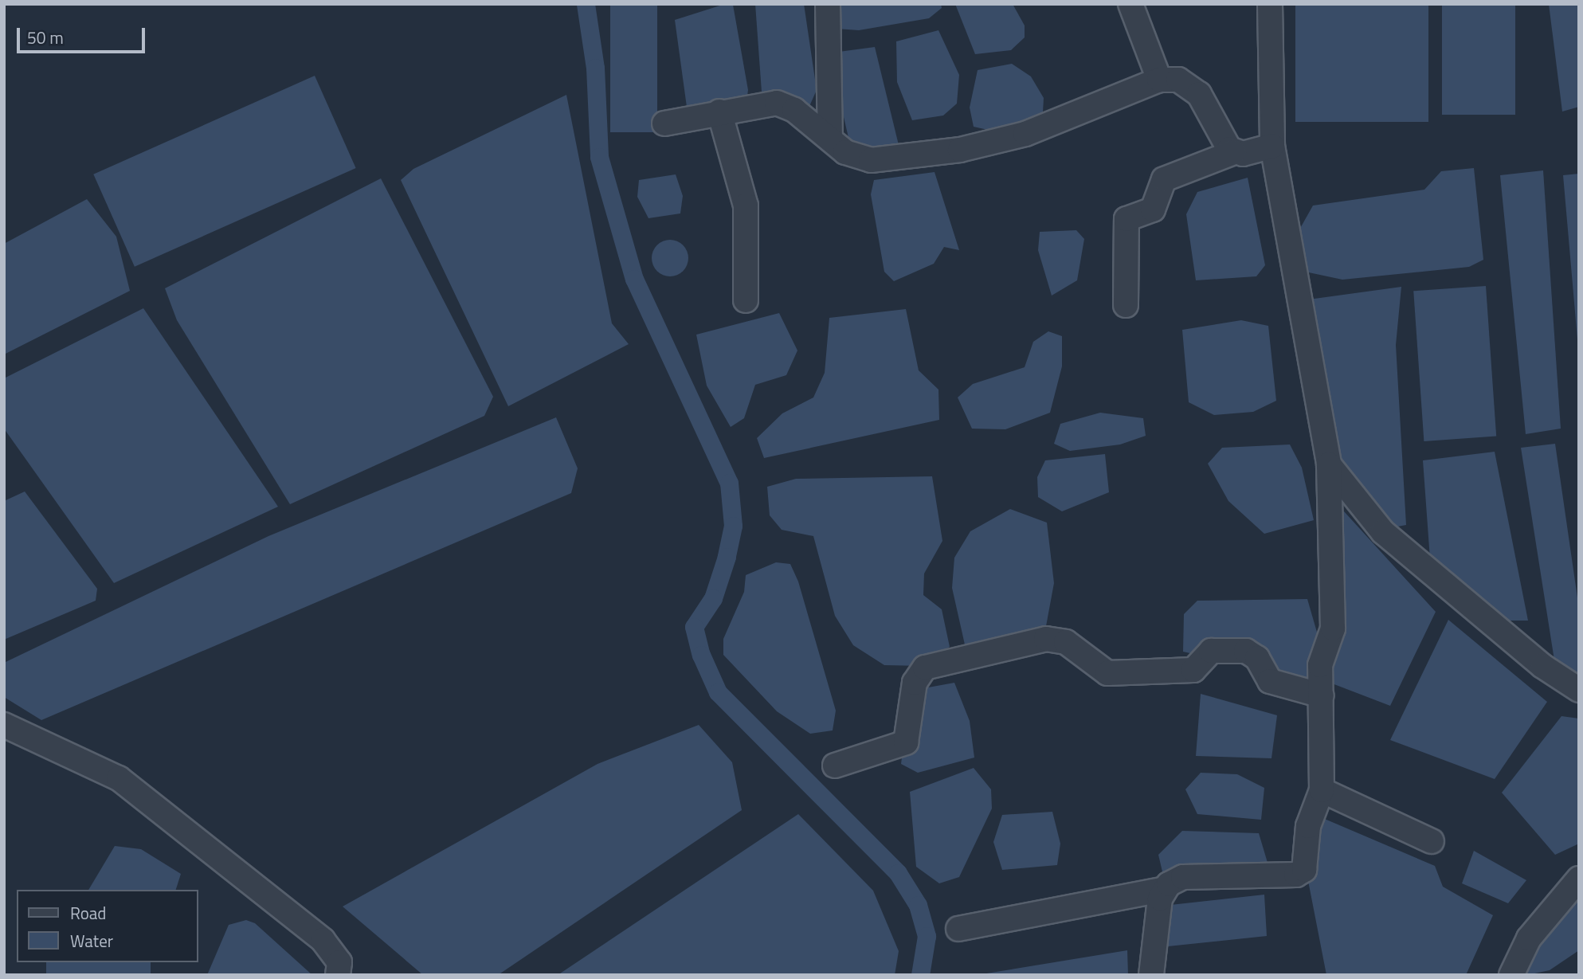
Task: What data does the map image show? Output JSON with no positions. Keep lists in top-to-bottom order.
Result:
{
  "legend": ["Road", "Water"],
  "scale_bar": "50 m"
}
